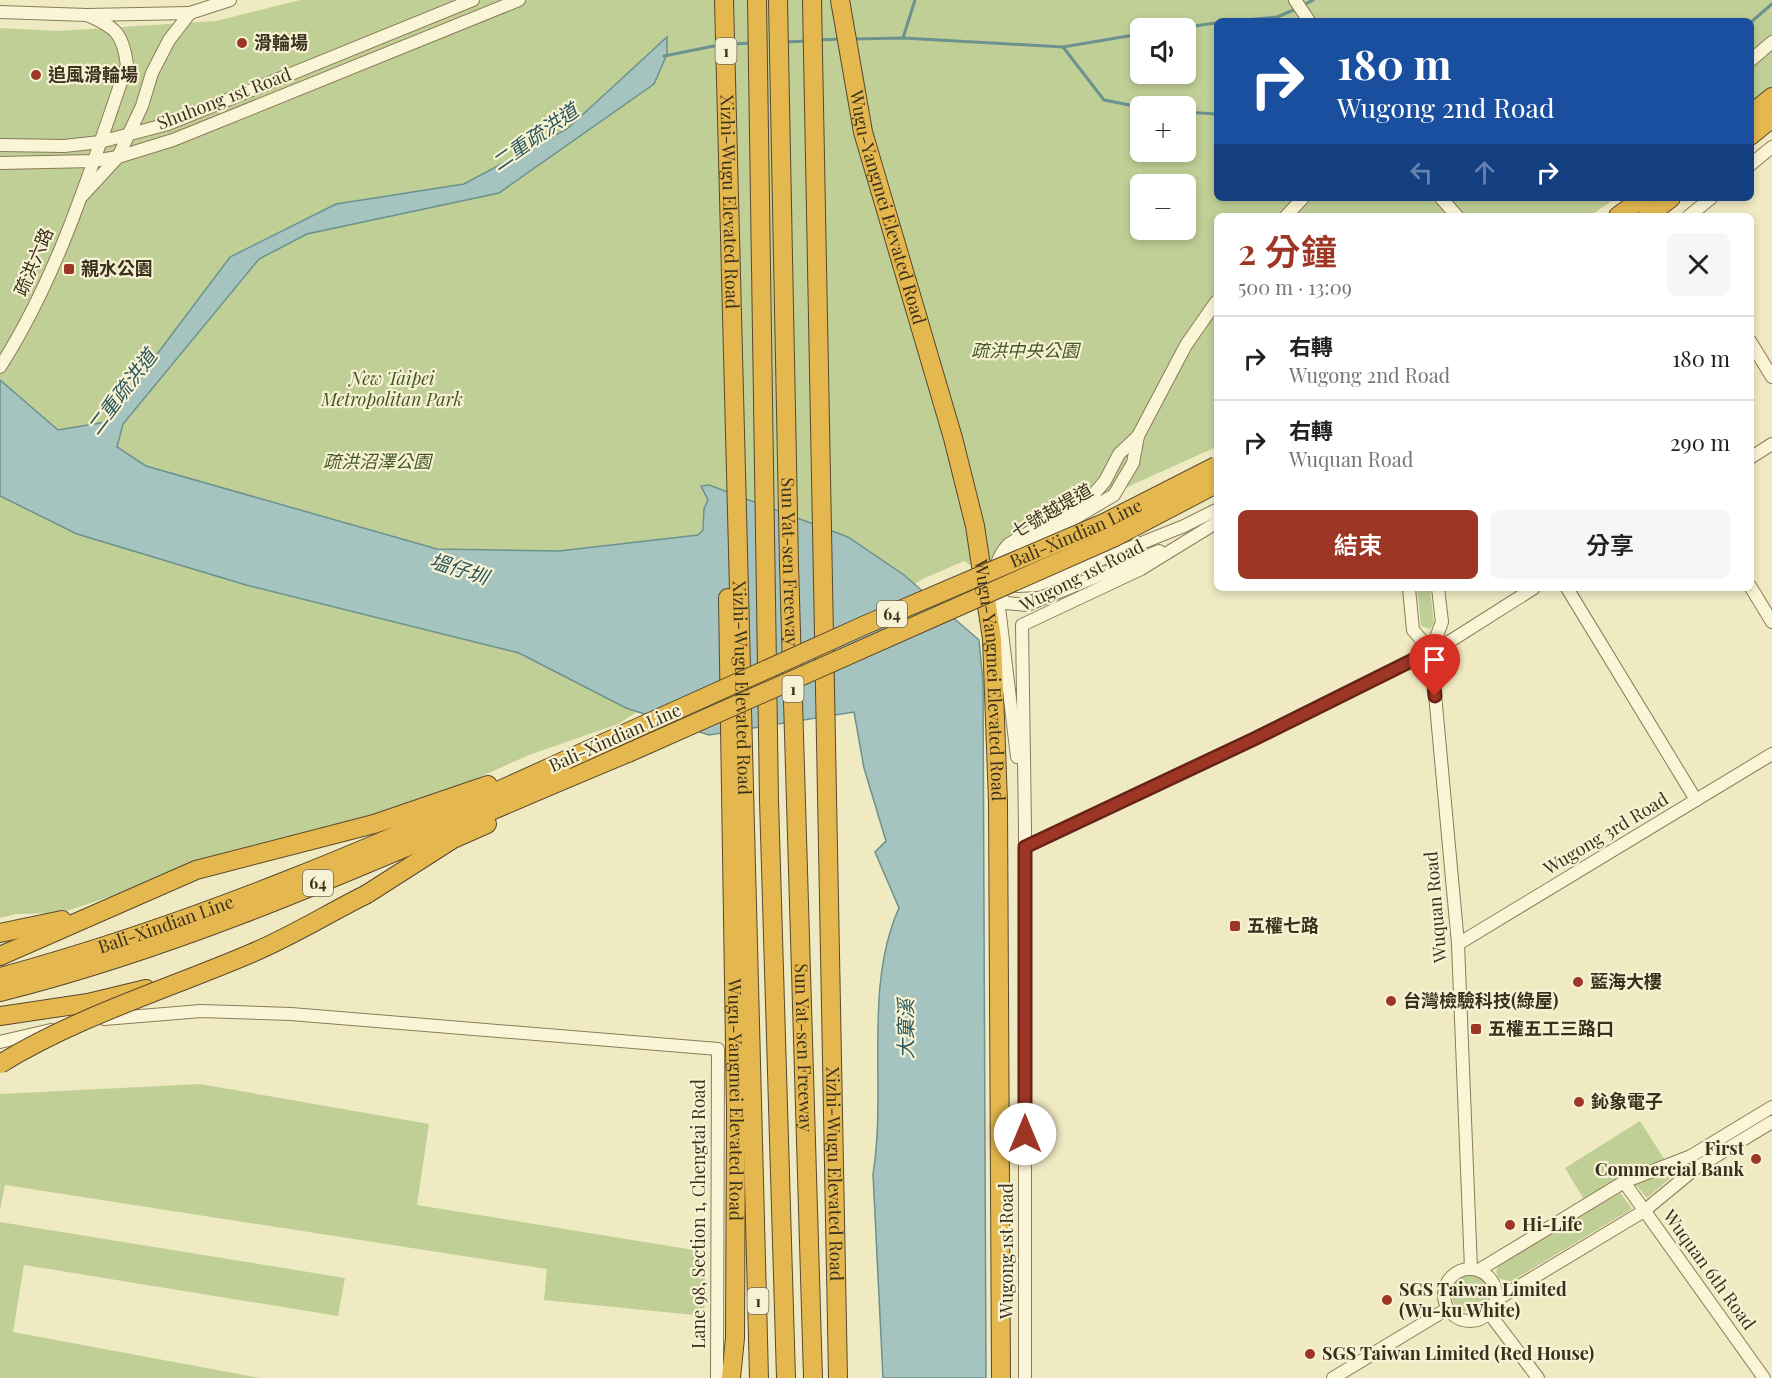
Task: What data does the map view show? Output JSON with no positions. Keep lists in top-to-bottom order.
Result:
{
  "streets": {
    "highway": [
      "1",
      "Xizhi-Wugu Elevated Road",
      "Wugu-Yangmei Elevated Road",
      "Bali-Xindian Line",
      "Sun Yat-sen Freeway",
      "64"
    ],
    "street": [
      "Shuhong 1st Road",
      "疏洪六路",
      "七號越堤道",
      "Wugong 1st Road",
      "Wugong 3rd Road",
      "Wuquan Road",
      "Lane 98, Section 1, Chengtai Road",
      "Wuquan 6th Road"
    ]
  },
  "crossings": [
    ["Shuhong 1st Road", "疏洪六路"],
    ["Xizhi-Wugu Elevated Road", "Wugu-Yangmei Elevated Road"],
    ["七號越堤道", "Wugong 1st Road"],
    ["Wugong 3rd Road", "Wuquan Road"]
  ],
  "water": ["二重疏洪道", "塭仔圳", "大窠溪"],
  "parks": ["疏洪中央公園", "New Taipei Metropolitan Park", "疏洪沼澤公園"],
  "places": {
    "other": [
      "滑輪場",
      "追風滑輪場",
      "藍海大樓",
      "台灣檢驗科技(綠屋)",
      "鈊象電子",
      "First Commercial Bank",
      "Hi-Life",
      "SGS Taiwan Limited (Wu-ku White)",
      "SGS Taiwan Limited (Red House)"
    ],
    "transit": ["親水公園", "五權七路", "五權五工三路口"]
  },
  "page": {
    "map_buttons": ["+", "−"],
    "turn": ["180 m", "Wugong 2nd Road"],
    "heading": ["2 分鐘", "500 m · 13:09"],
    "list": [
      {
        "name": "右轉",
        "note": "Wugong 2nd Road",
        "value": "180 m"
      },
      {
        "name": "右轉",
        "note": "Wuquan Road",
        "value": "290 m"
      }
    ],
    "buttons": ["結束", "分享"]
  }
}
